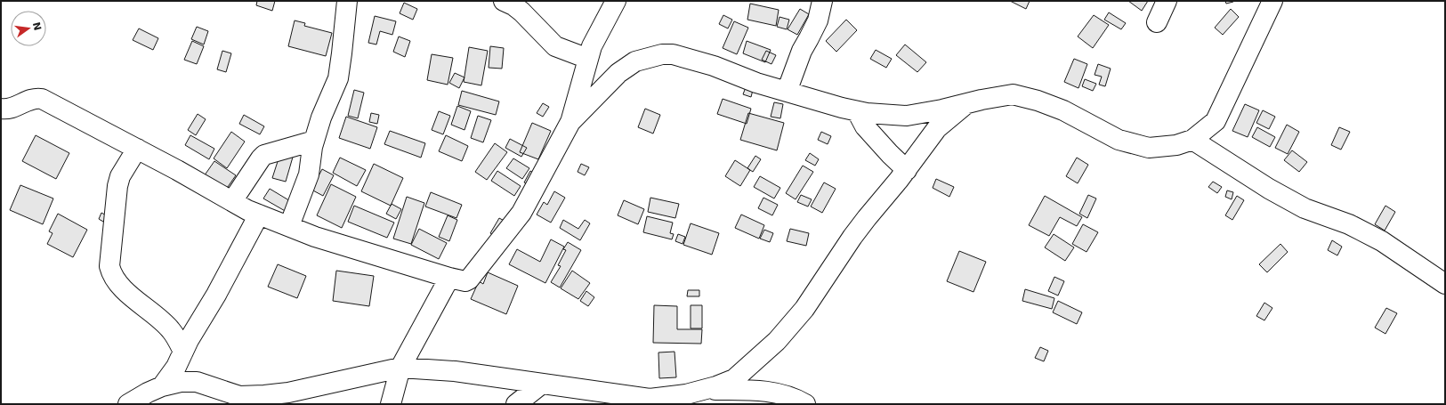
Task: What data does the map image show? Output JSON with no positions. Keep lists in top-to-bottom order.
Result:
{
  "north": "right"
}
